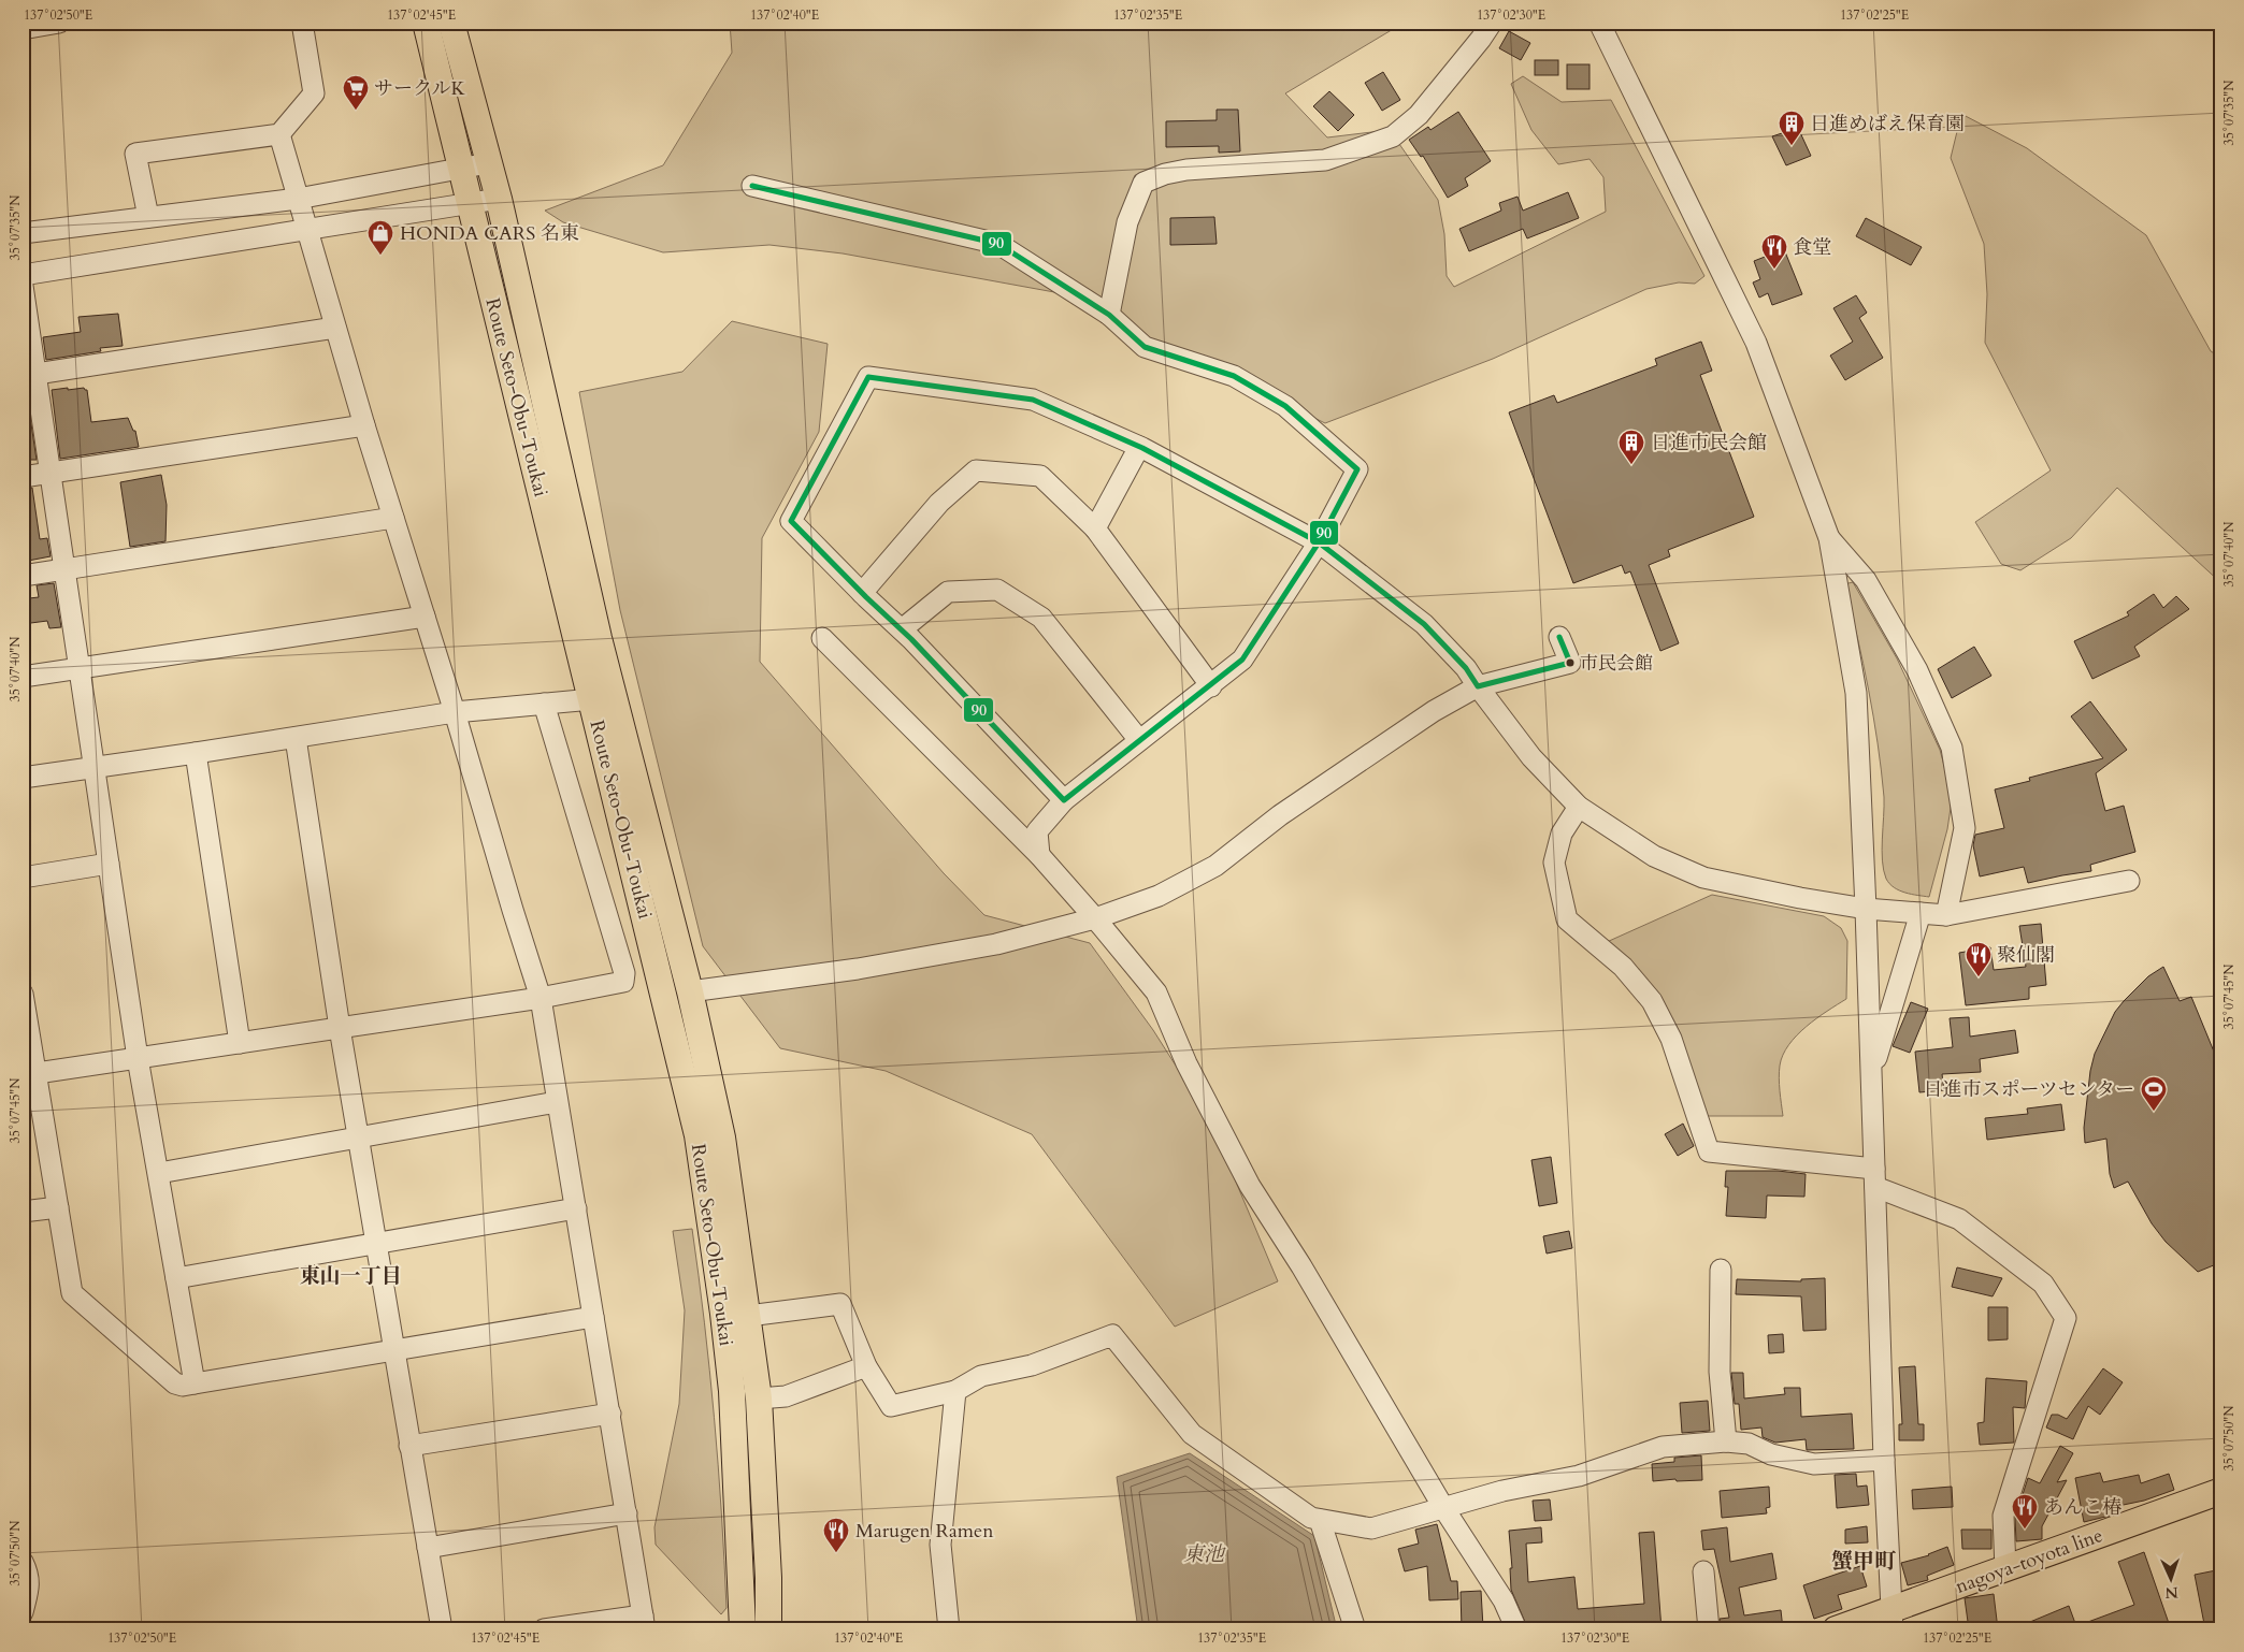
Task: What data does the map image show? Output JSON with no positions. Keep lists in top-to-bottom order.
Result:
{
  "streets": {
    "main road": ["Route Seto-Obu-Toukai", "nagoya-toyota line"]
  },
  "districts": ["東山一丁目", "蟹甲町"],
  "water": ["東池"],
  "places": {
    "supermarket": ["サークルK"],
    "building": ["日進めばえ保育園", "日進市民会館"],
    "shop": ["HONDA CARS 名東"],
    "restaurant": [
      "食堂",
      "聚仙閣",
      "あんこ椿",
      "Marugen Ramen"
    ],
    "other": ["市民会館"],
    "sports": ["日進市スポーツセンター"]
  },
  "lines": ["transit line 90"],
  "north": "bottom",
  "coordinates": [
    "137°02'50\"E",
    "137°02'45\"E",
    "137°02'40\"E",
    "137°02'35\"E",
    "137°02'30\"E",
    "137°02'25\"E",
    "35°07'35\"N",
    "35°07'40\"N",
    "35°07'45\"N",
    "35°07'50\"N"
  ]
}
